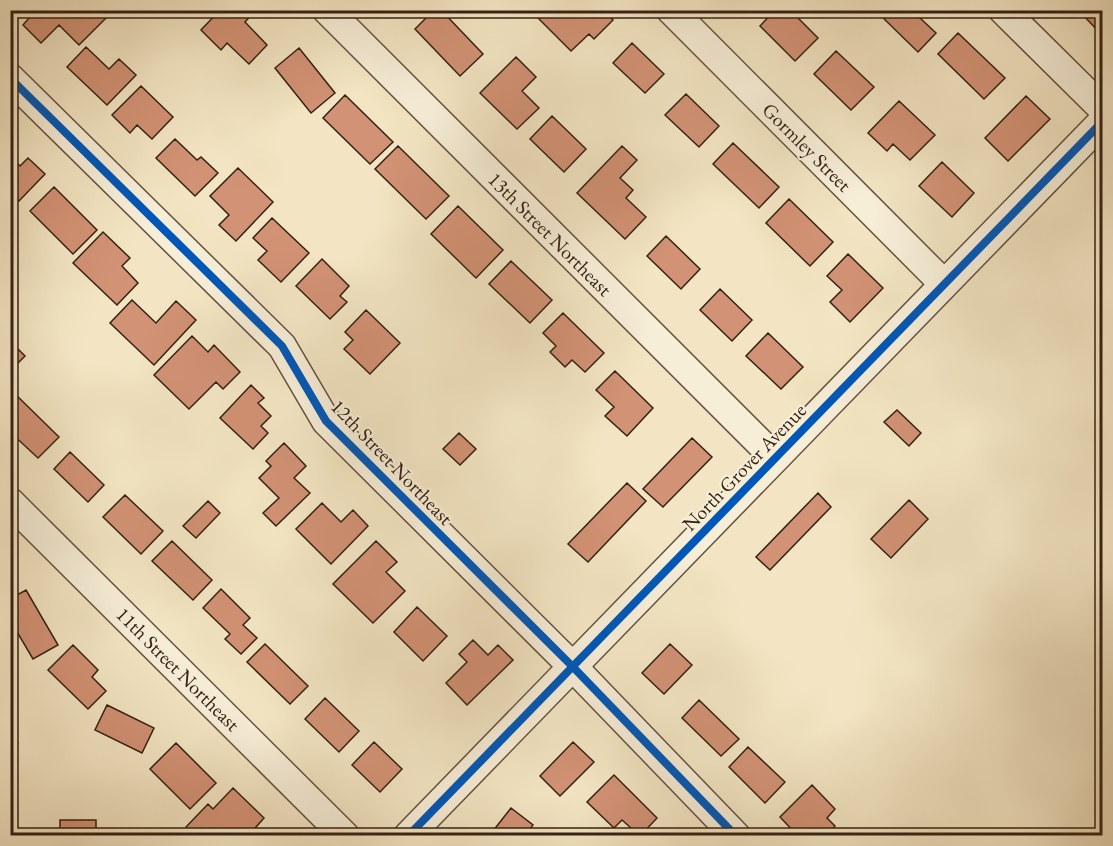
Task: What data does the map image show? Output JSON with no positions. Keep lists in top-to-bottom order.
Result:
{
  "streets": {
    "street": [
      "Gormley Street",
      "13th Street Northeast",
      "12th Street Northeast",
      "North Grover Avenue",
      "11th Street Northeast"
    ]
  },
  "crossings": [
    ["Gormley Street", "North Grover Avenue"],
    ["13th Street Northeast", "North Grover Avenue"],
    ["12th Street Northeast", "North Grover Avenue"]
  ]
}
